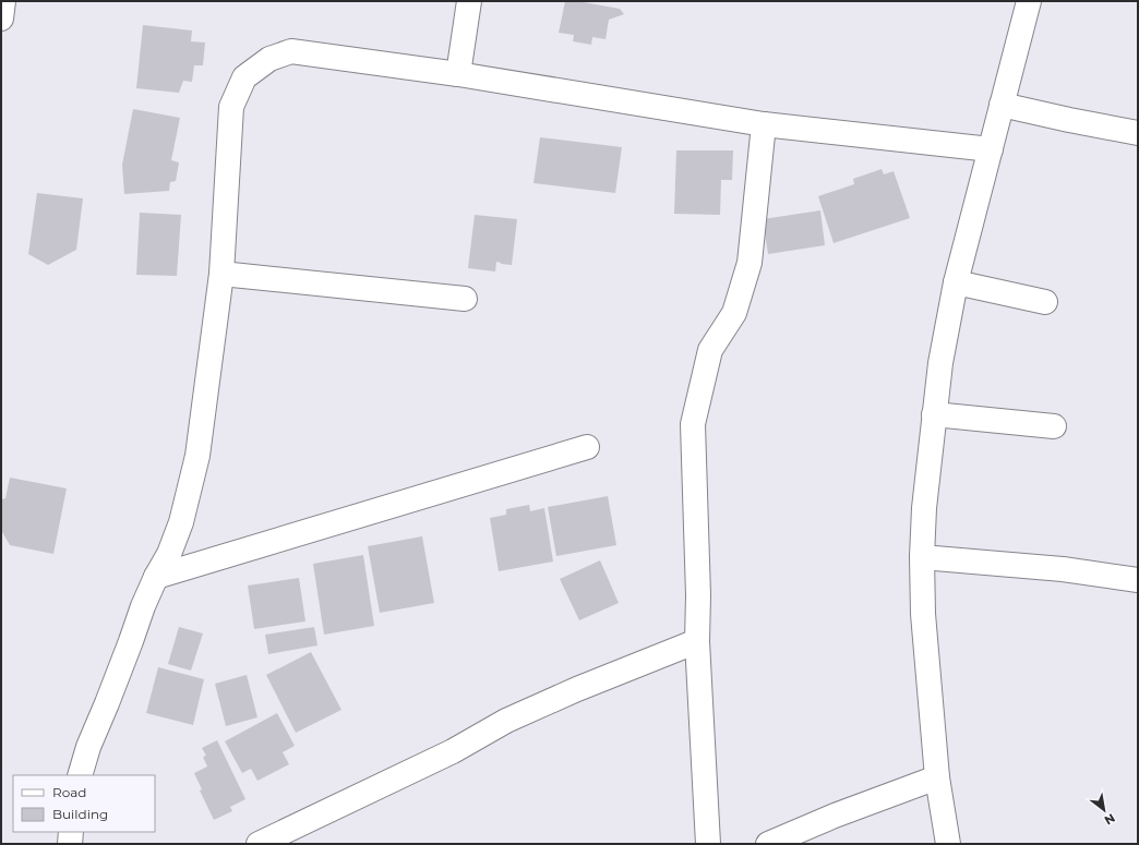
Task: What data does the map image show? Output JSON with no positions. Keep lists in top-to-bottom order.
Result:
{
  "legend": ["Road", "Building"],
  "north": "bottom right"
}
